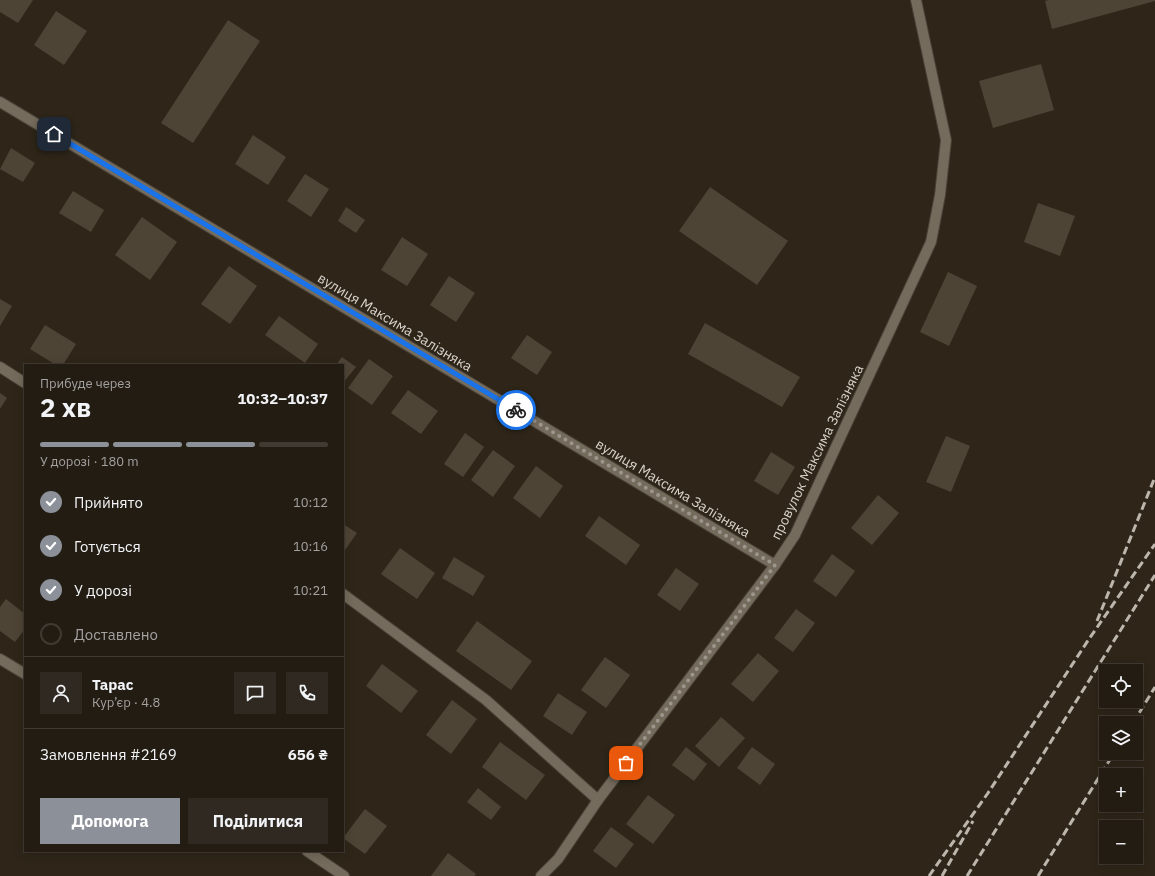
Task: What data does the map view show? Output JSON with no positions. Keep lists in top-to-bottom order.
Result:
{
  "streets": {
    "street": ["вулиця Максима Залізняка", "провулок Максима Залізняка"]
  },
  "crossings": [
    ["вулиця Максима Залізняка", "провулок Максима Залізняка"]
  ],
  "page": {
    "heading": ["2 хв", "Прибуде через", "10:32–10:37"],
    "panel": [
      "Тарас",
      "Кур’єр · 4.8",
      "Замовлення #2169",
      "656 ₴"
    ],
    "bar": "У дорозі · 180 m",
    "list": [
      ["Прийнято", "10:12"],
      ["Готується", "10:16"],
      ["У дорозі", "10:21"],
      "Доставлено"
    ],
    "map_buttons": ["+", "−"],
    "buttons": ["Допомога", "Поділитися"]
  }
}
